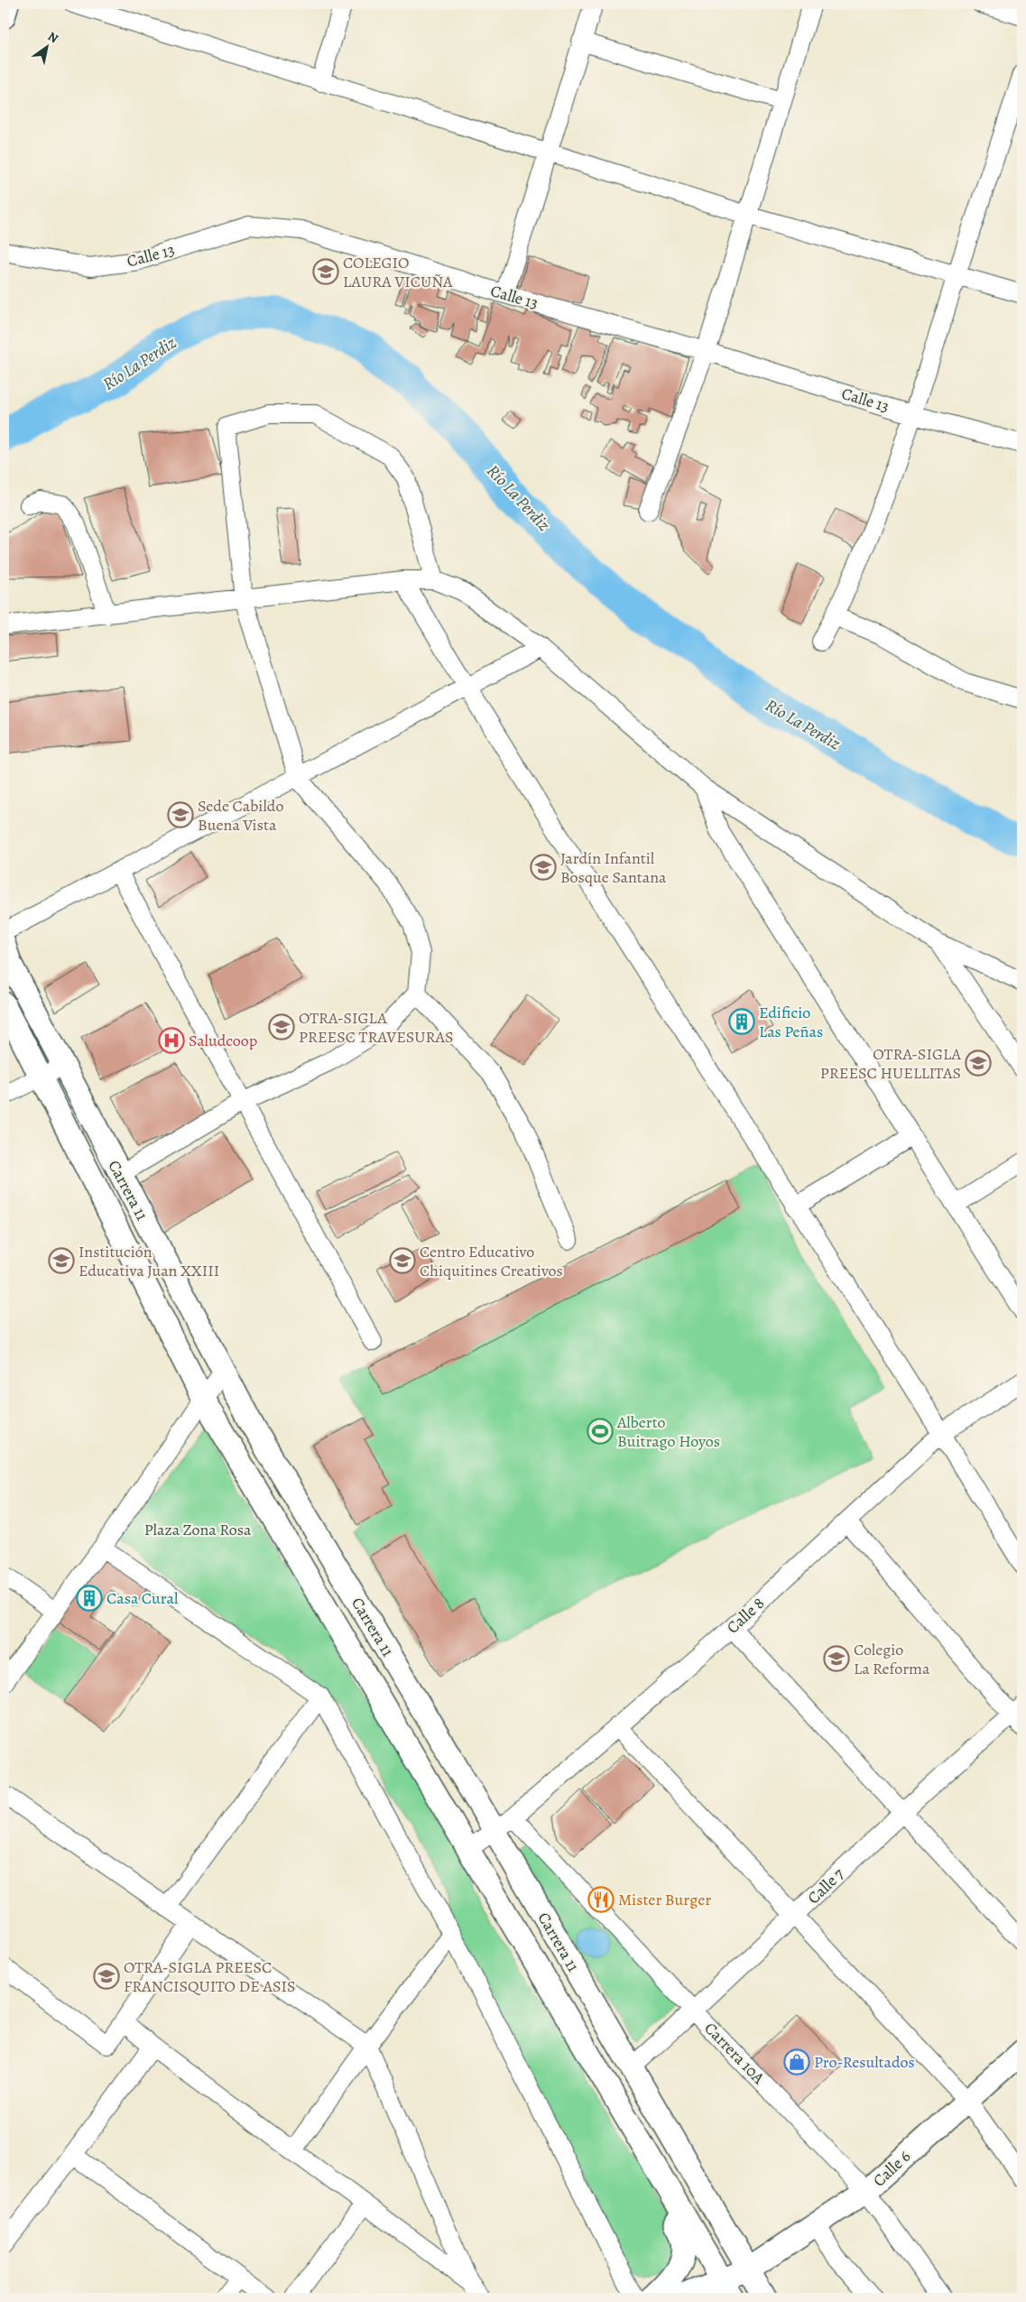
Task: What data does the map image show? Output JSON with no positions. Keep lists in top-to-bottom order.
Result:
{
  "streets": {
    "main road": ["Carrera 11", "Calle 6"],
    "street": [
      "Calle 13",
      "Calle 8",
      "Calle 7",
      "Carrera 10A"
    ]
  },
  "crossings": [
    ["Carrera 11", "Calle 8"],
    ["Carrera 11", "Calle 7"],
    ["Carrera 11", "Calle 6"],
    ["Calle 8", "Carrera 10A"],
    ["Calle 7", "Carrera 10A"],
    ["Carrera 10A", "Calle 6"]
  ],
  "water": ["Río La Perdiz"],
  "parks": ["Plaza Zona Rosa"],
  "places": {
    "school or university": [
      "COLEGIO LAURA VICUÑA",
      "Sede Cabildo Buena Vista",
      "Jardín Infantil Bosque Santana",
      "OTRA-SIGLA PREESC TRAVESURAS",
      "OTRA-SIGLA PREESC HUELLITAS",
      "Institución Educativa Juan XXIII",
      "Centro Educativo Chiquitines Creativos",
      "Colegio La Reforma",
      "OTRA-SIGLA PREESC FRANCISQUITO DE ASIS"
    ],
    "building": ["Edificio Las Peñas", "Casa Cural"],
    "hospital": ["Saludcoop"],
    "sports": ["Alberto Buitrago Hoyos"],
    "restaurant": ["Mister Burger"],
    "shop": ["Pro-Resultados"]
  },
  "north": "top right"
}
